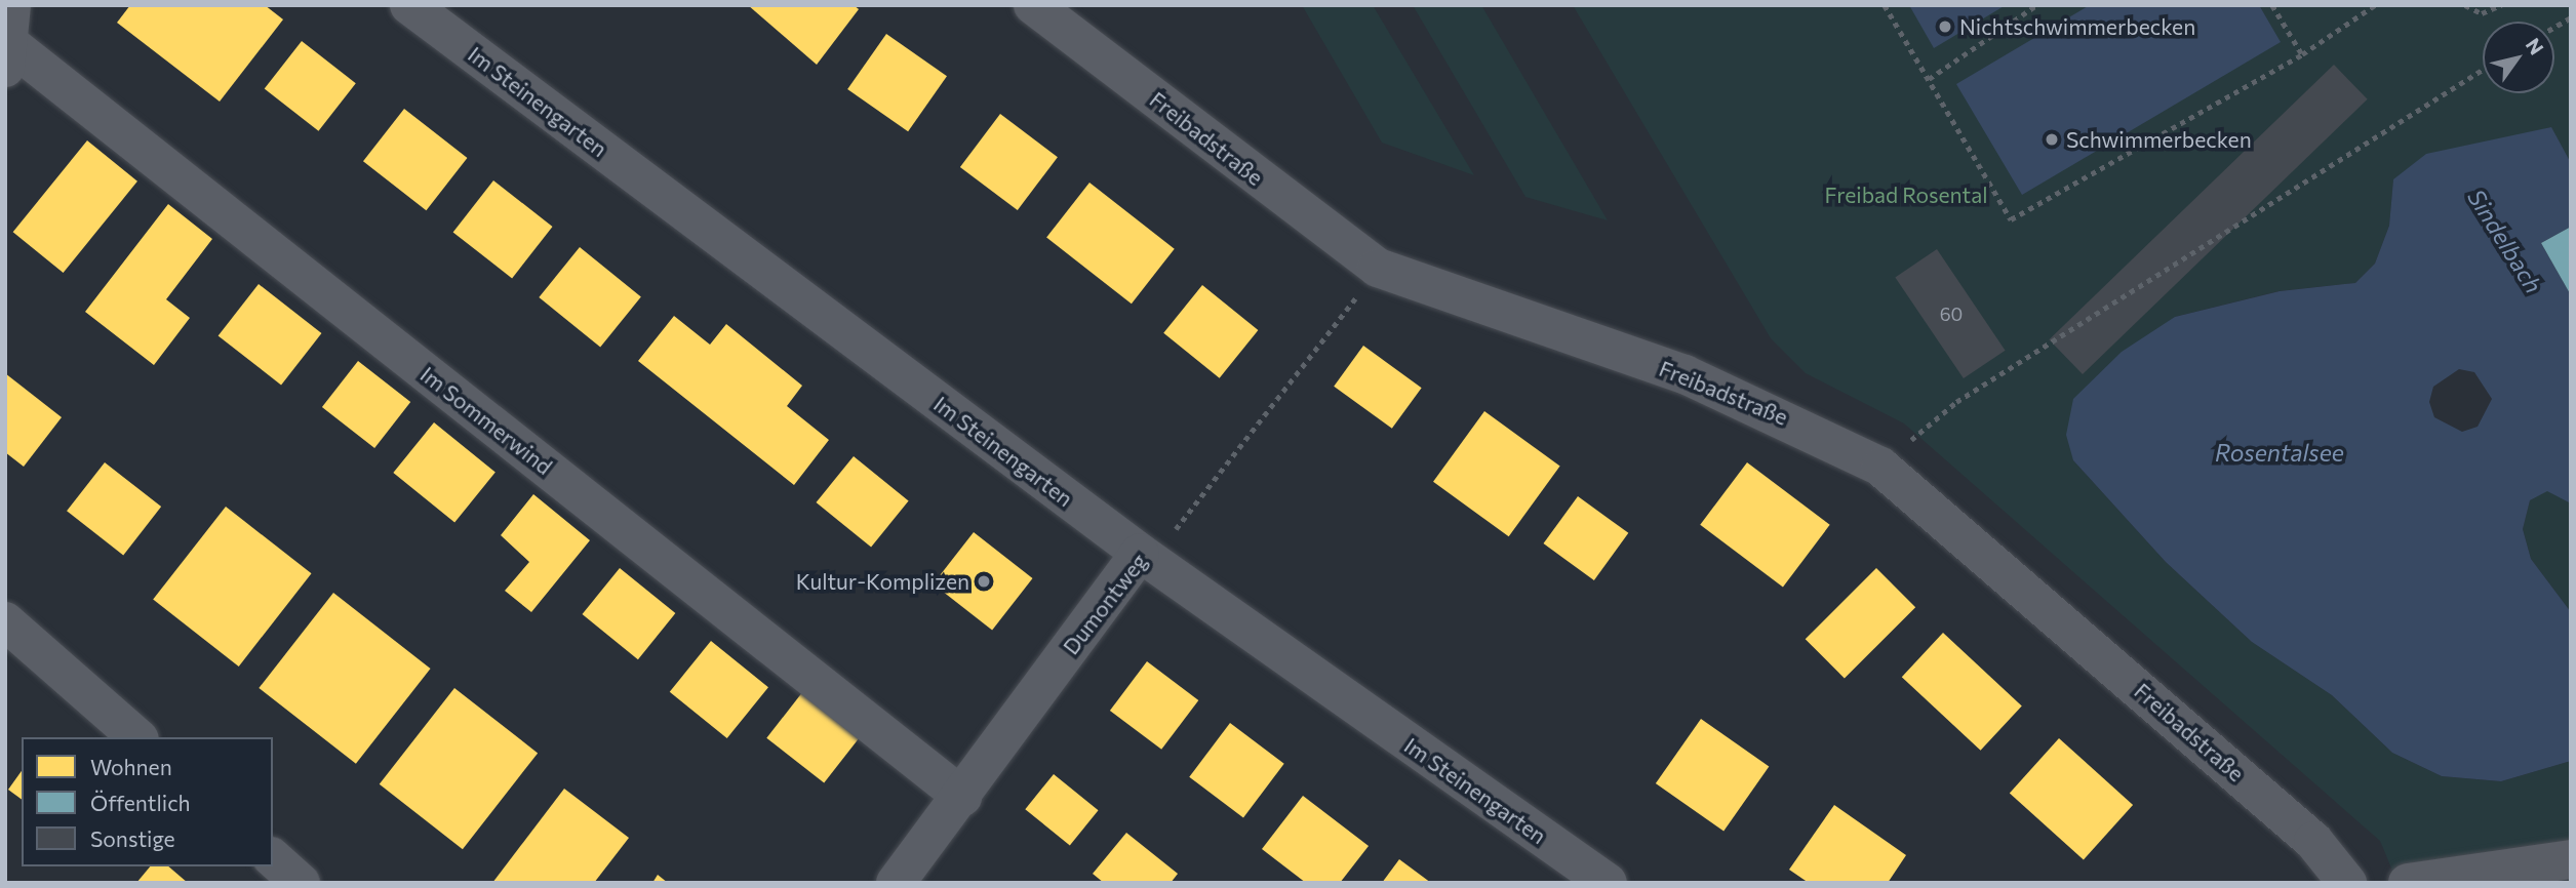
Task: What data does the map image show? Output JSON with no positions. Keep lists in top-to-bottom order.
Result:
{
  "streets": {
    "street": [
      "Im Steinengarten",
      "Freibadstraße",
      "Im Sommerwind",
      "Dumontweg"
    ]
  },
  "crossings": [
    ["Im Steinengarten", "Dumontweg"],
    ["Freibadstraße", "Dumontweg"],
    ["Im Sommerwind", "Dumontweg"]
  ],
  "water": ["Sindelbach", "Rosentalsee"],
  "parks": ["Freibad Rosental"],
  "places": ["Nichtschwimmerbecken", "Schwimmerbecken", "Kultur-Komplizen"],
  "house_numbers": ["60"],
  "legend": ["Wohnen", "Öffentlich", "Sonstige"],
  "north": "top right"
}
